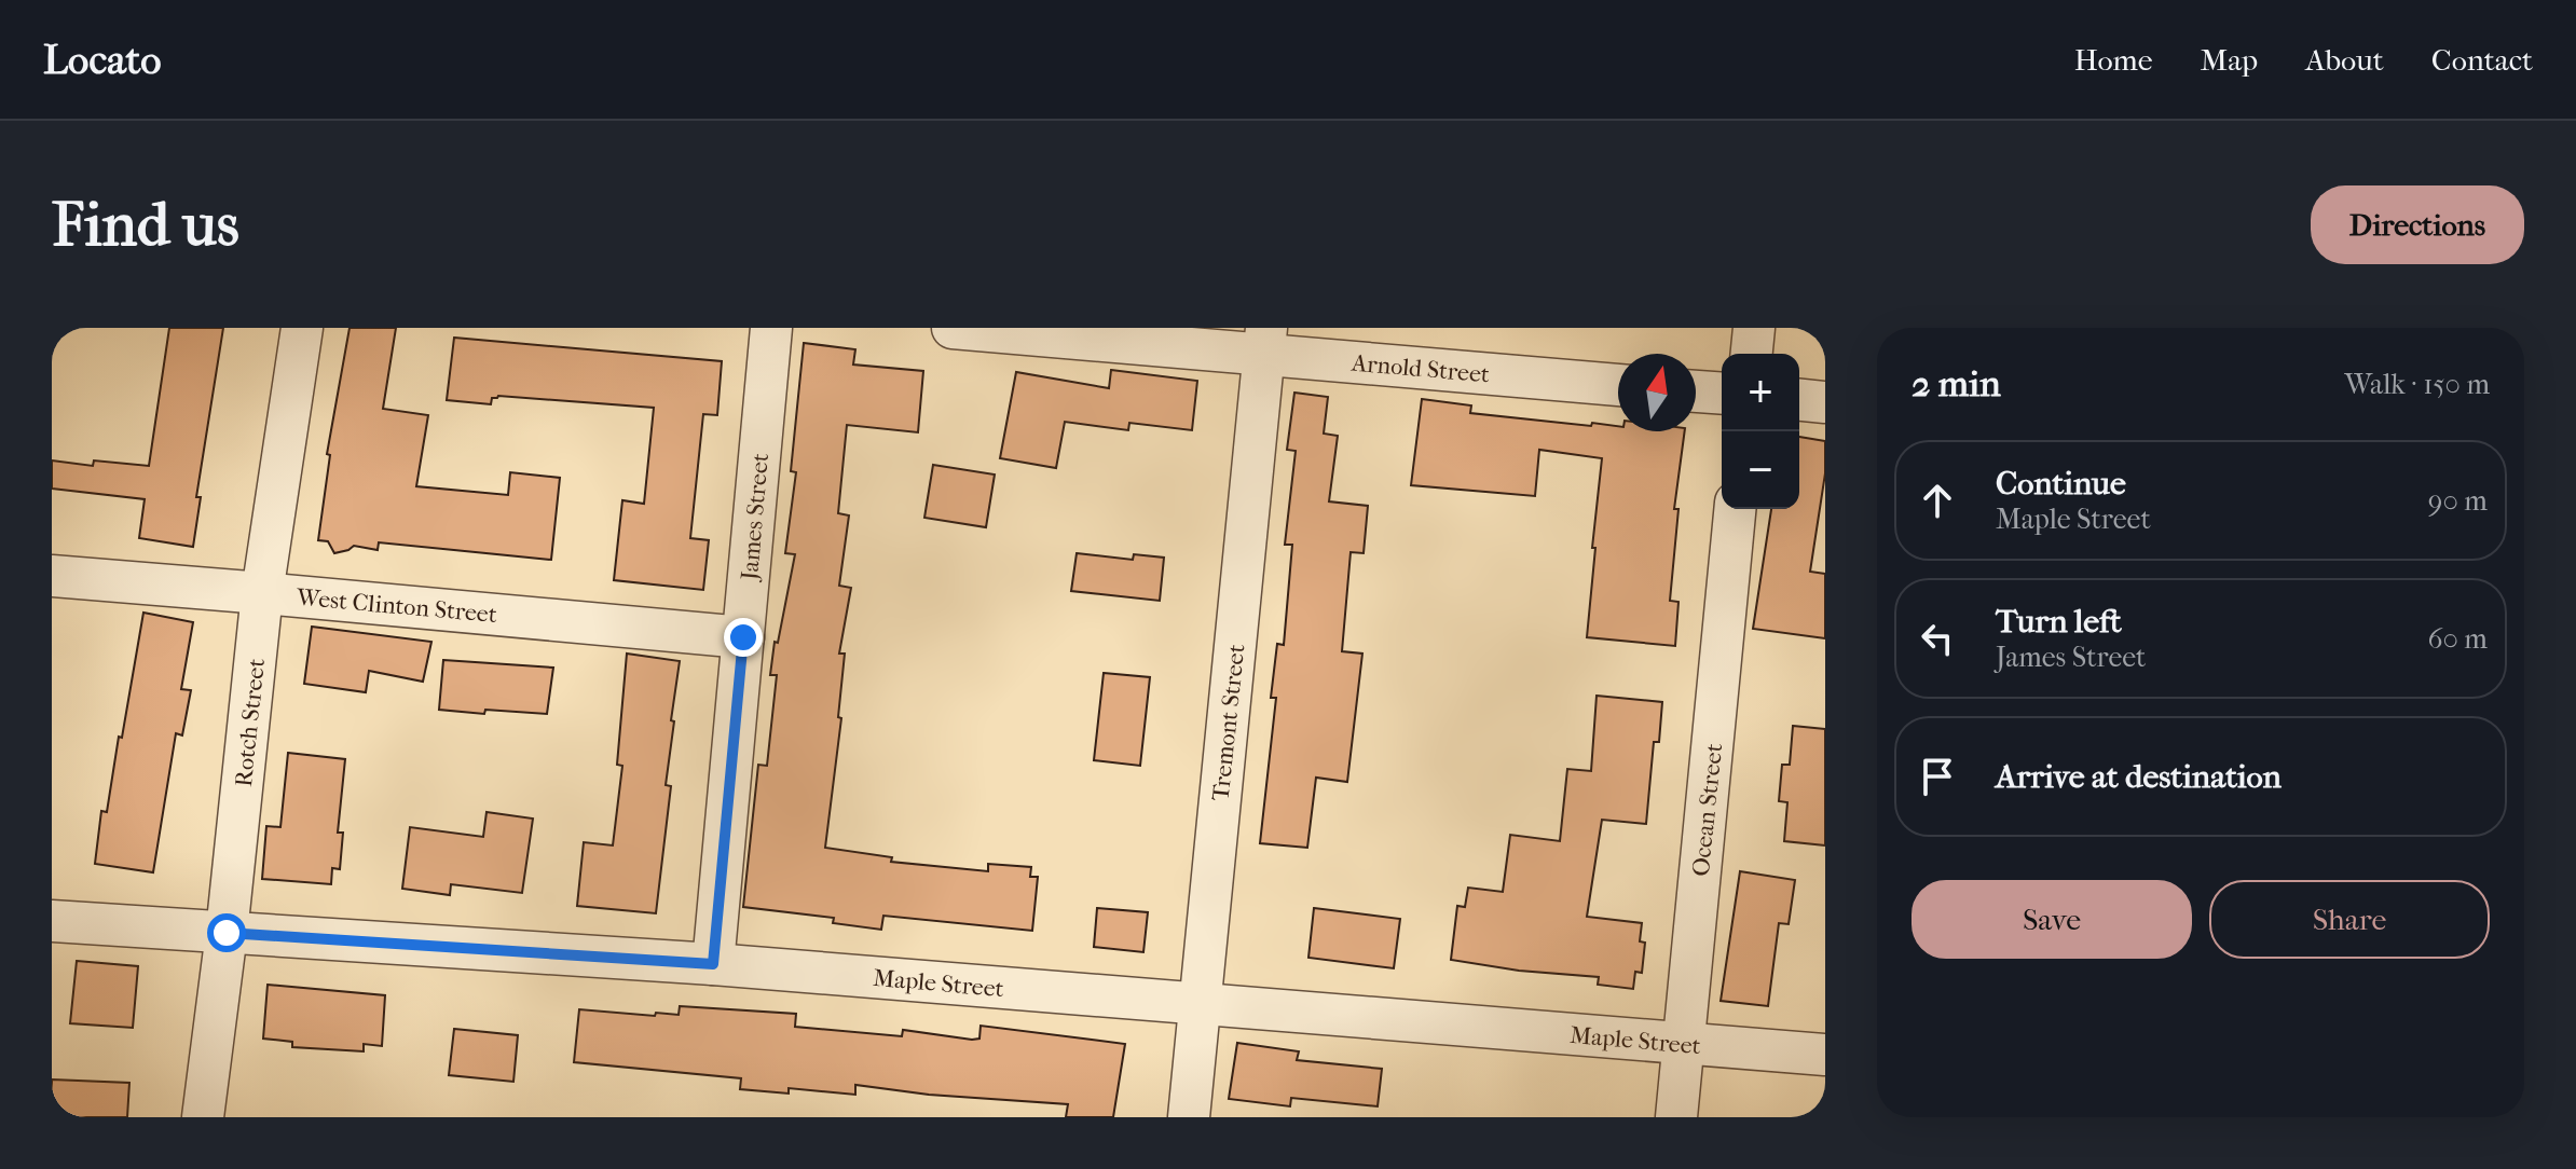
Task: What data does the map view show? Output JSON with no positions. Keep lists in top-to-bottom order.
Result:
{
  "streets": {
    "street": [
      "Arnold Street",
      "James Street",
      "West Clinton Street",
      "Rotch Street",
      "Tremont Street",
      "Ocean Street",
      "Maple Street"
    ]
  },
  "crossings": [
    ["Arnold Street", "Tremont Street"],
    ["James Street", "West Clinton Street"],
    ["James Street", "Maple Street"],
    ["West Clinton Street", "Rotch Street"],
    ["Rotch Street", "Maple Street"],
    ["Tremont Street", "Maple Street"],
    ["Ocean Street", "Maple Street"]
  ],
  "north": "top",
  "page": {
    "header": "Locato",
    "nav": [
      "Home",
      "Map",
      "About",
      "Contact"
    ],
    "buttons": [
      "Directions",
      ["Save", "Share"]
    ],
    "title": "Find us",
    "heading": ["2 min", "Walk · 150 m"],
    "map_buttons": ["+", "−"],
    "list": [
      ["Continue", "Maple Street", "90 m"],
      ["Turn left", "James Street", "60 m"],
      "Arrive at destination"
    ]
  }
}
